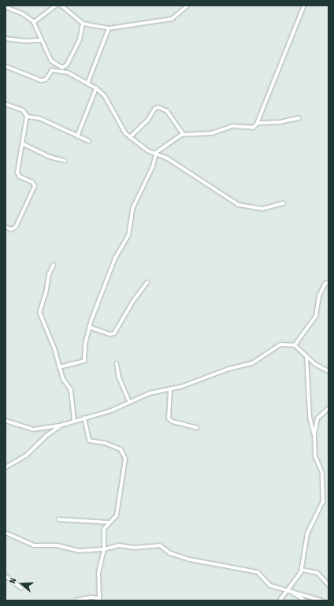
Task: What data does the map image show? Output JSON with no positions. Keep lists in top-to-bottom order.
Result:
{
  "north": "left"
}
